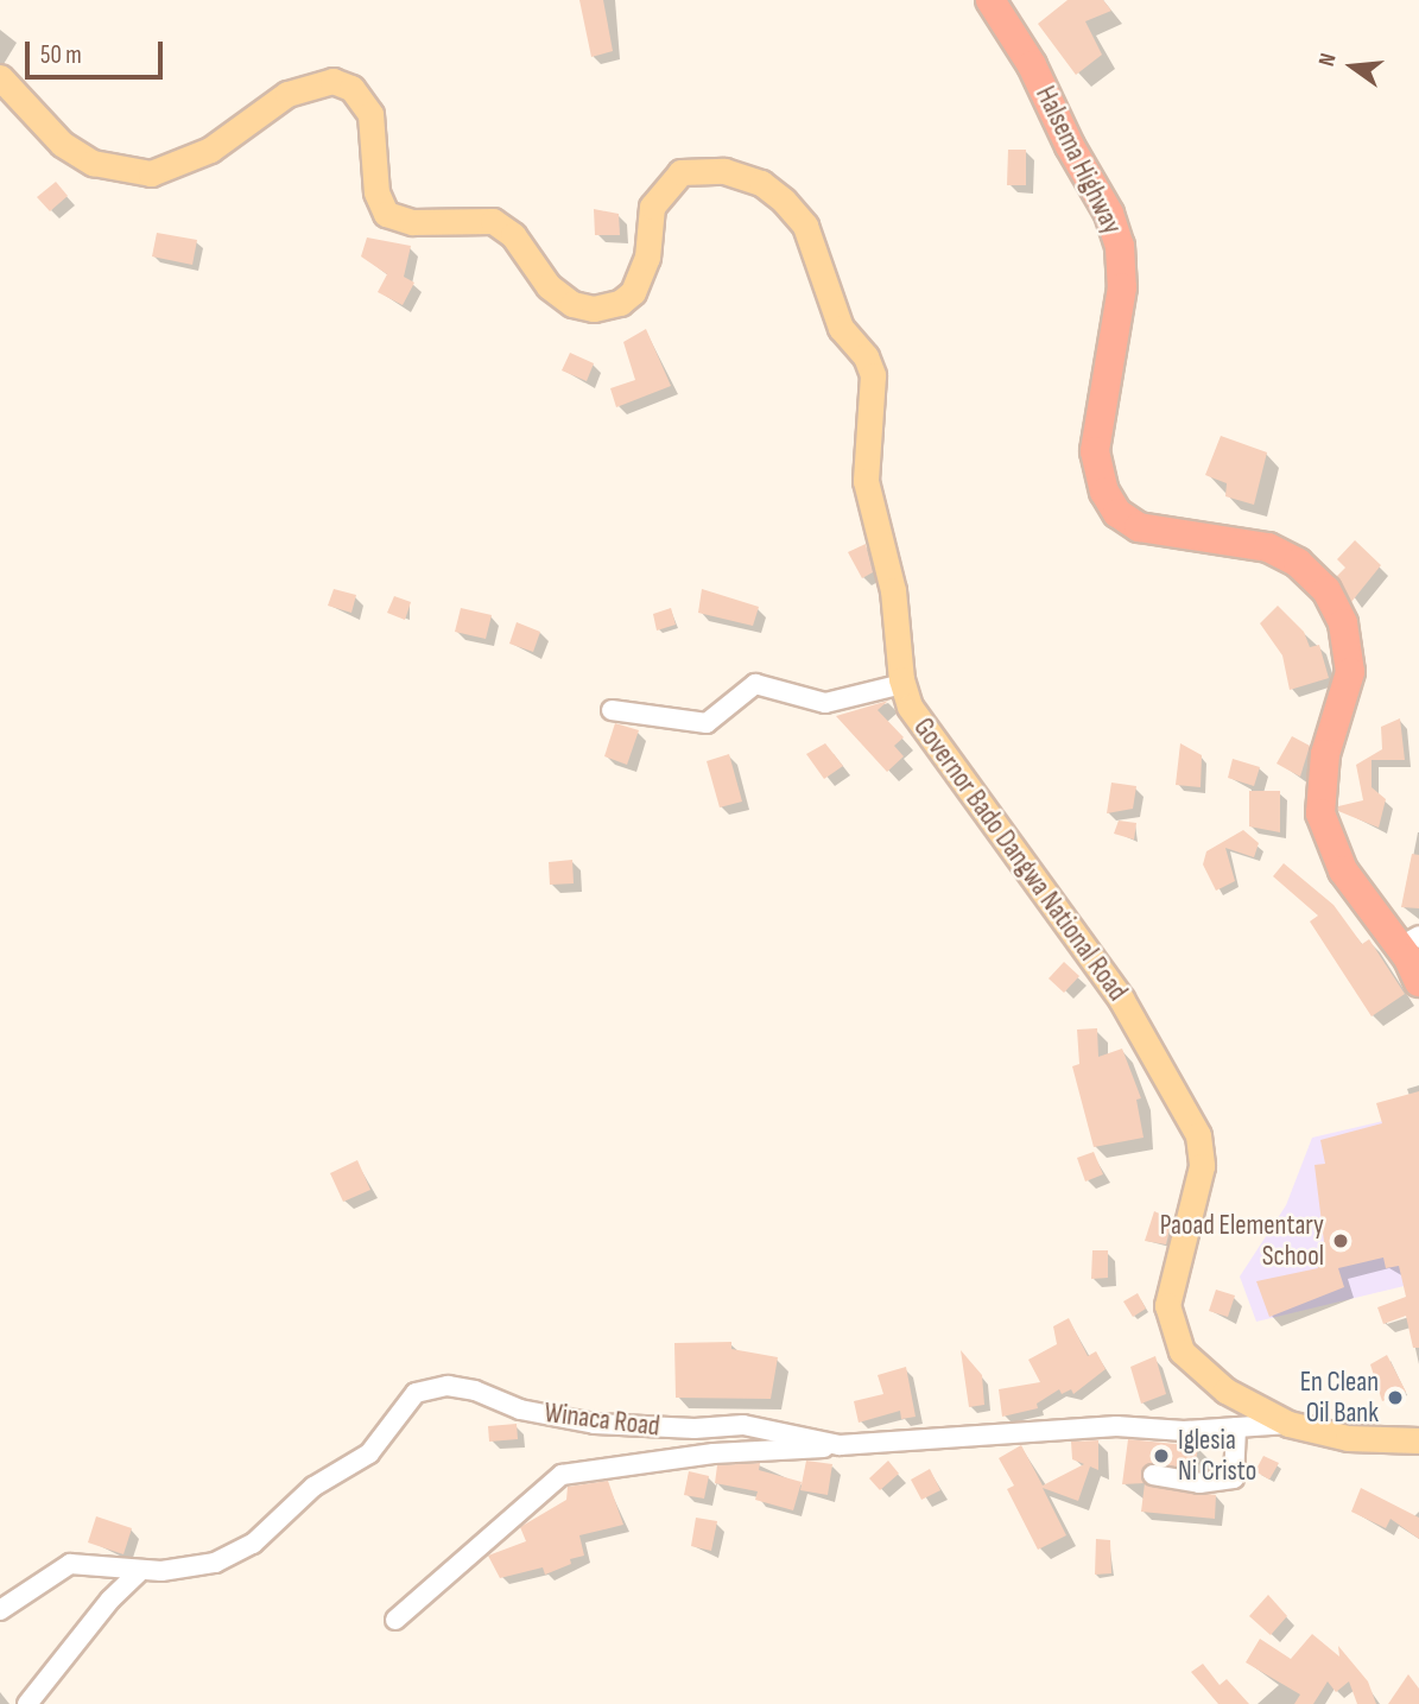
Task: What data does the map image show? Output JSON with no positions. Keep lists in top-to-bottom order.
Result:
{
  "streets": {
    "highway": ["Halsema Highway"],
    "main road": ["Governor Bado Dangwa National Road"],
    "street": ["Winaca Road"]
  },
  "crossings": [
    ["Governor Bado Dangwa National Road", "Winaca Road"]
  ],
  "places": ["Paoad Elementary School", "En Clean Oil Bank", "Iglesia Ni Cristo"],
  "scale_bar": "50 m",
  "north": "left"
}
